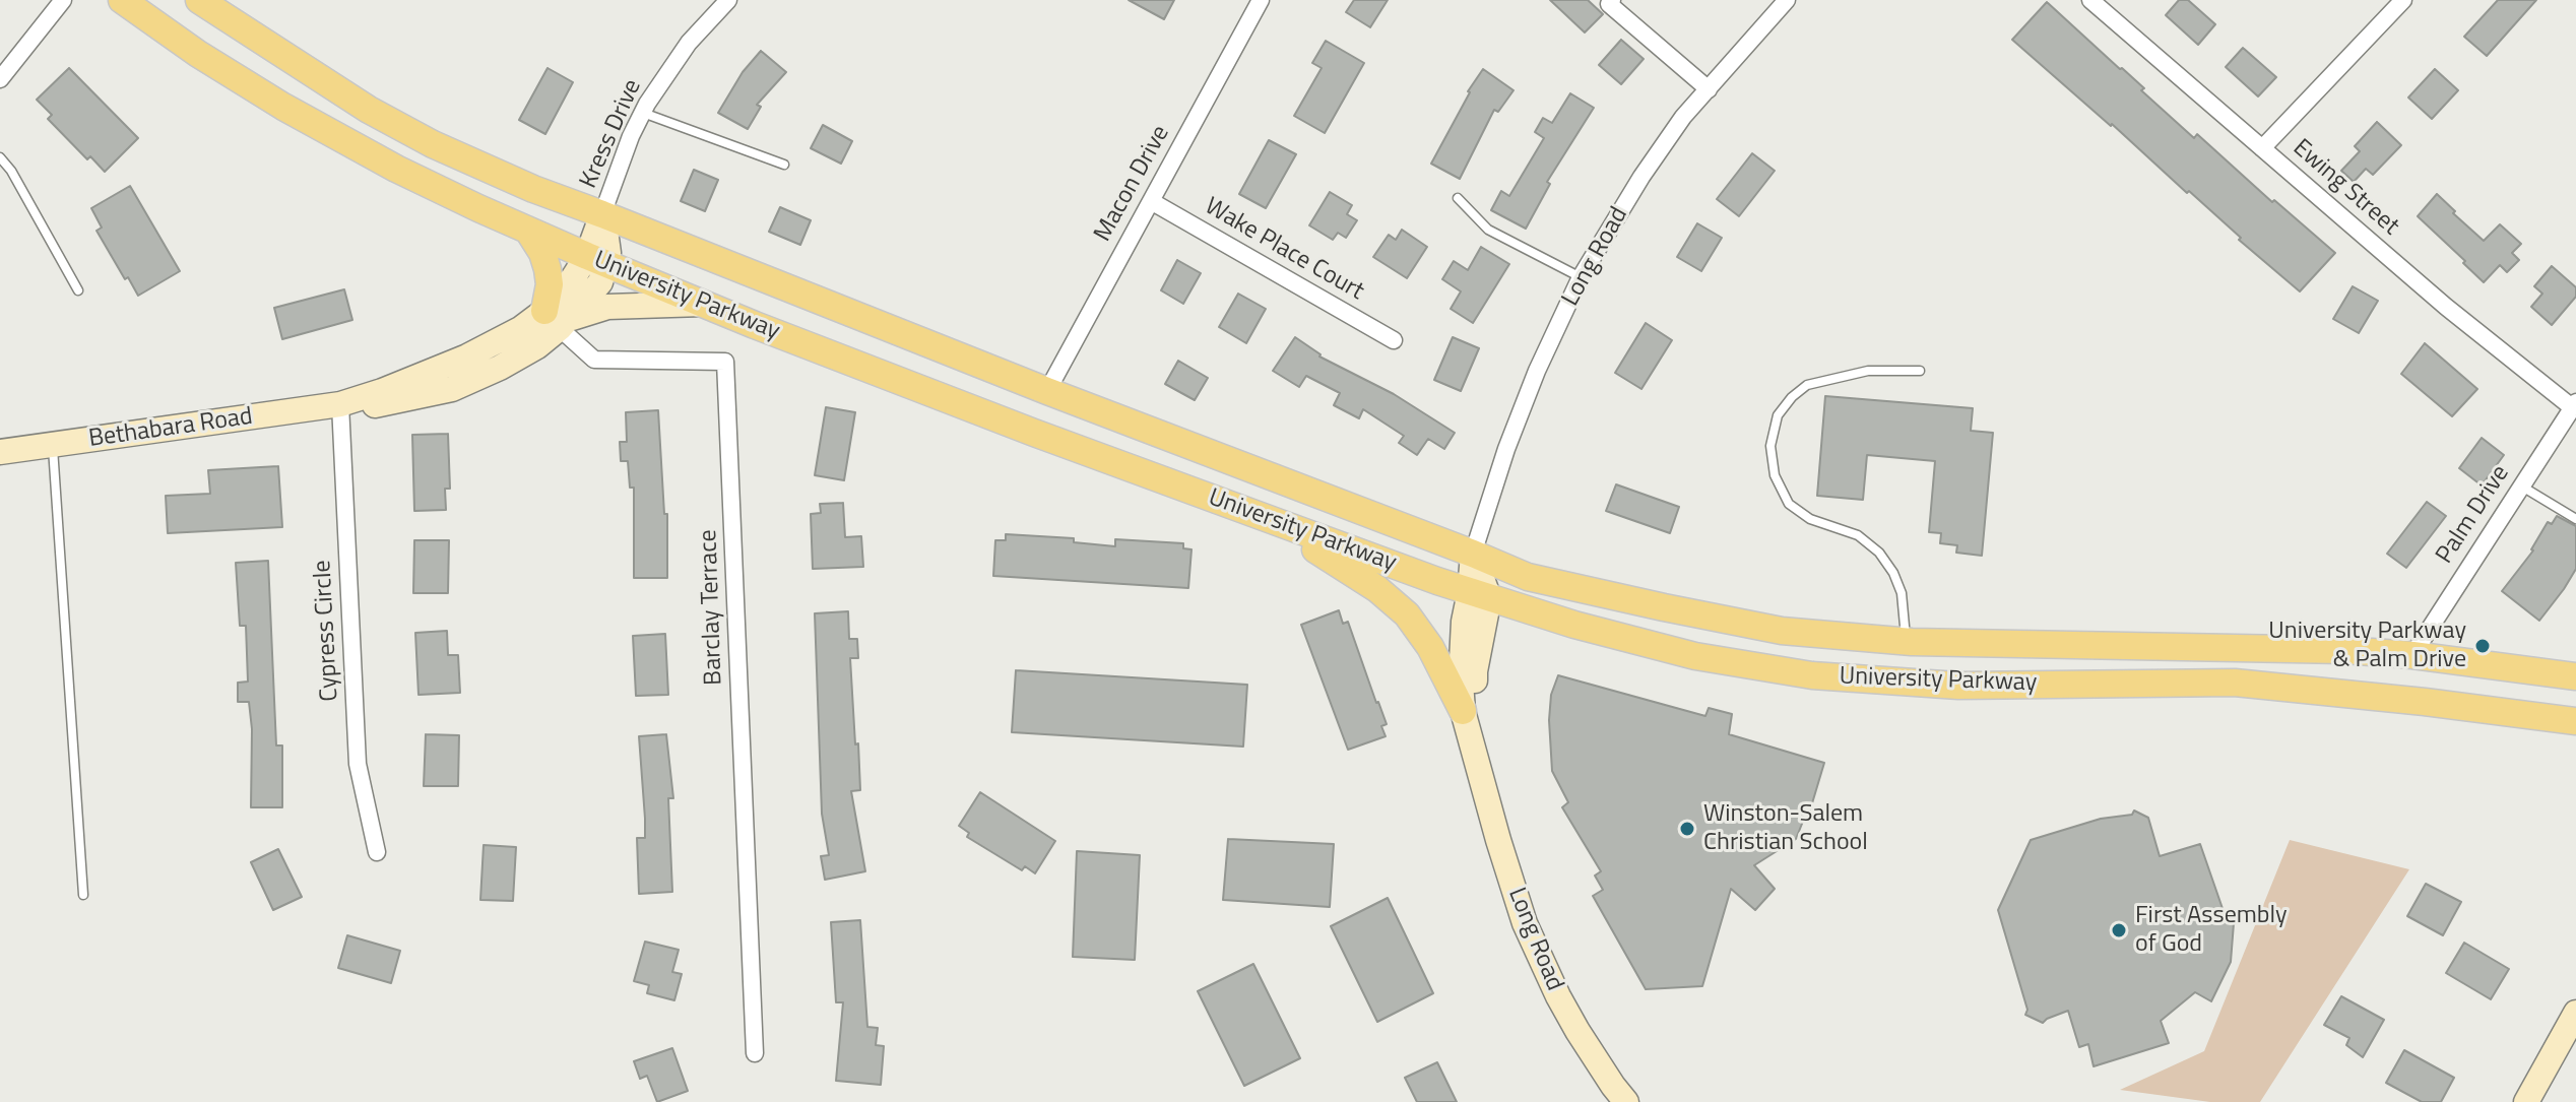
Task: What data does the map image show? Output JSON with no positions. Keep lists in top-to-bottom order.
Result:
{
  "streets": {
    "main road": ["Long Road", "University Parkway", "Bethabara Road"],
    "street": [
      "Kress Drive",
      "Macon Drive",
      "Ewing Street",
      "Wake Place Court",
      "Palm Drive",
      "Barclay Terrace",
      "Cypress Circle"
    ]
  },
  "crossings": [
    ["Kress Drive", "University Parkway"],
    ["Kress Drive", "Bethabara Road"],
    ["Macon Drive", "Wake Place Court"],
    ["Macon Drive", "University Parkway"],
    ["Ewing Street", "Palm Drive"],
    ["Long Road", "University Parkway"],
    ["University Parkway", "Bethabara Road"],
    ["University Parkway", "Palm Drive"],
    ["Bethabara Road", "Barclay Terrace"],
    ["Bethabara Road", "Cypress Circle"]
  ],
  "places": ["University Parkway & Palm Drive", "Winston-Salem Christian School", "First Assembly of God"]
}
